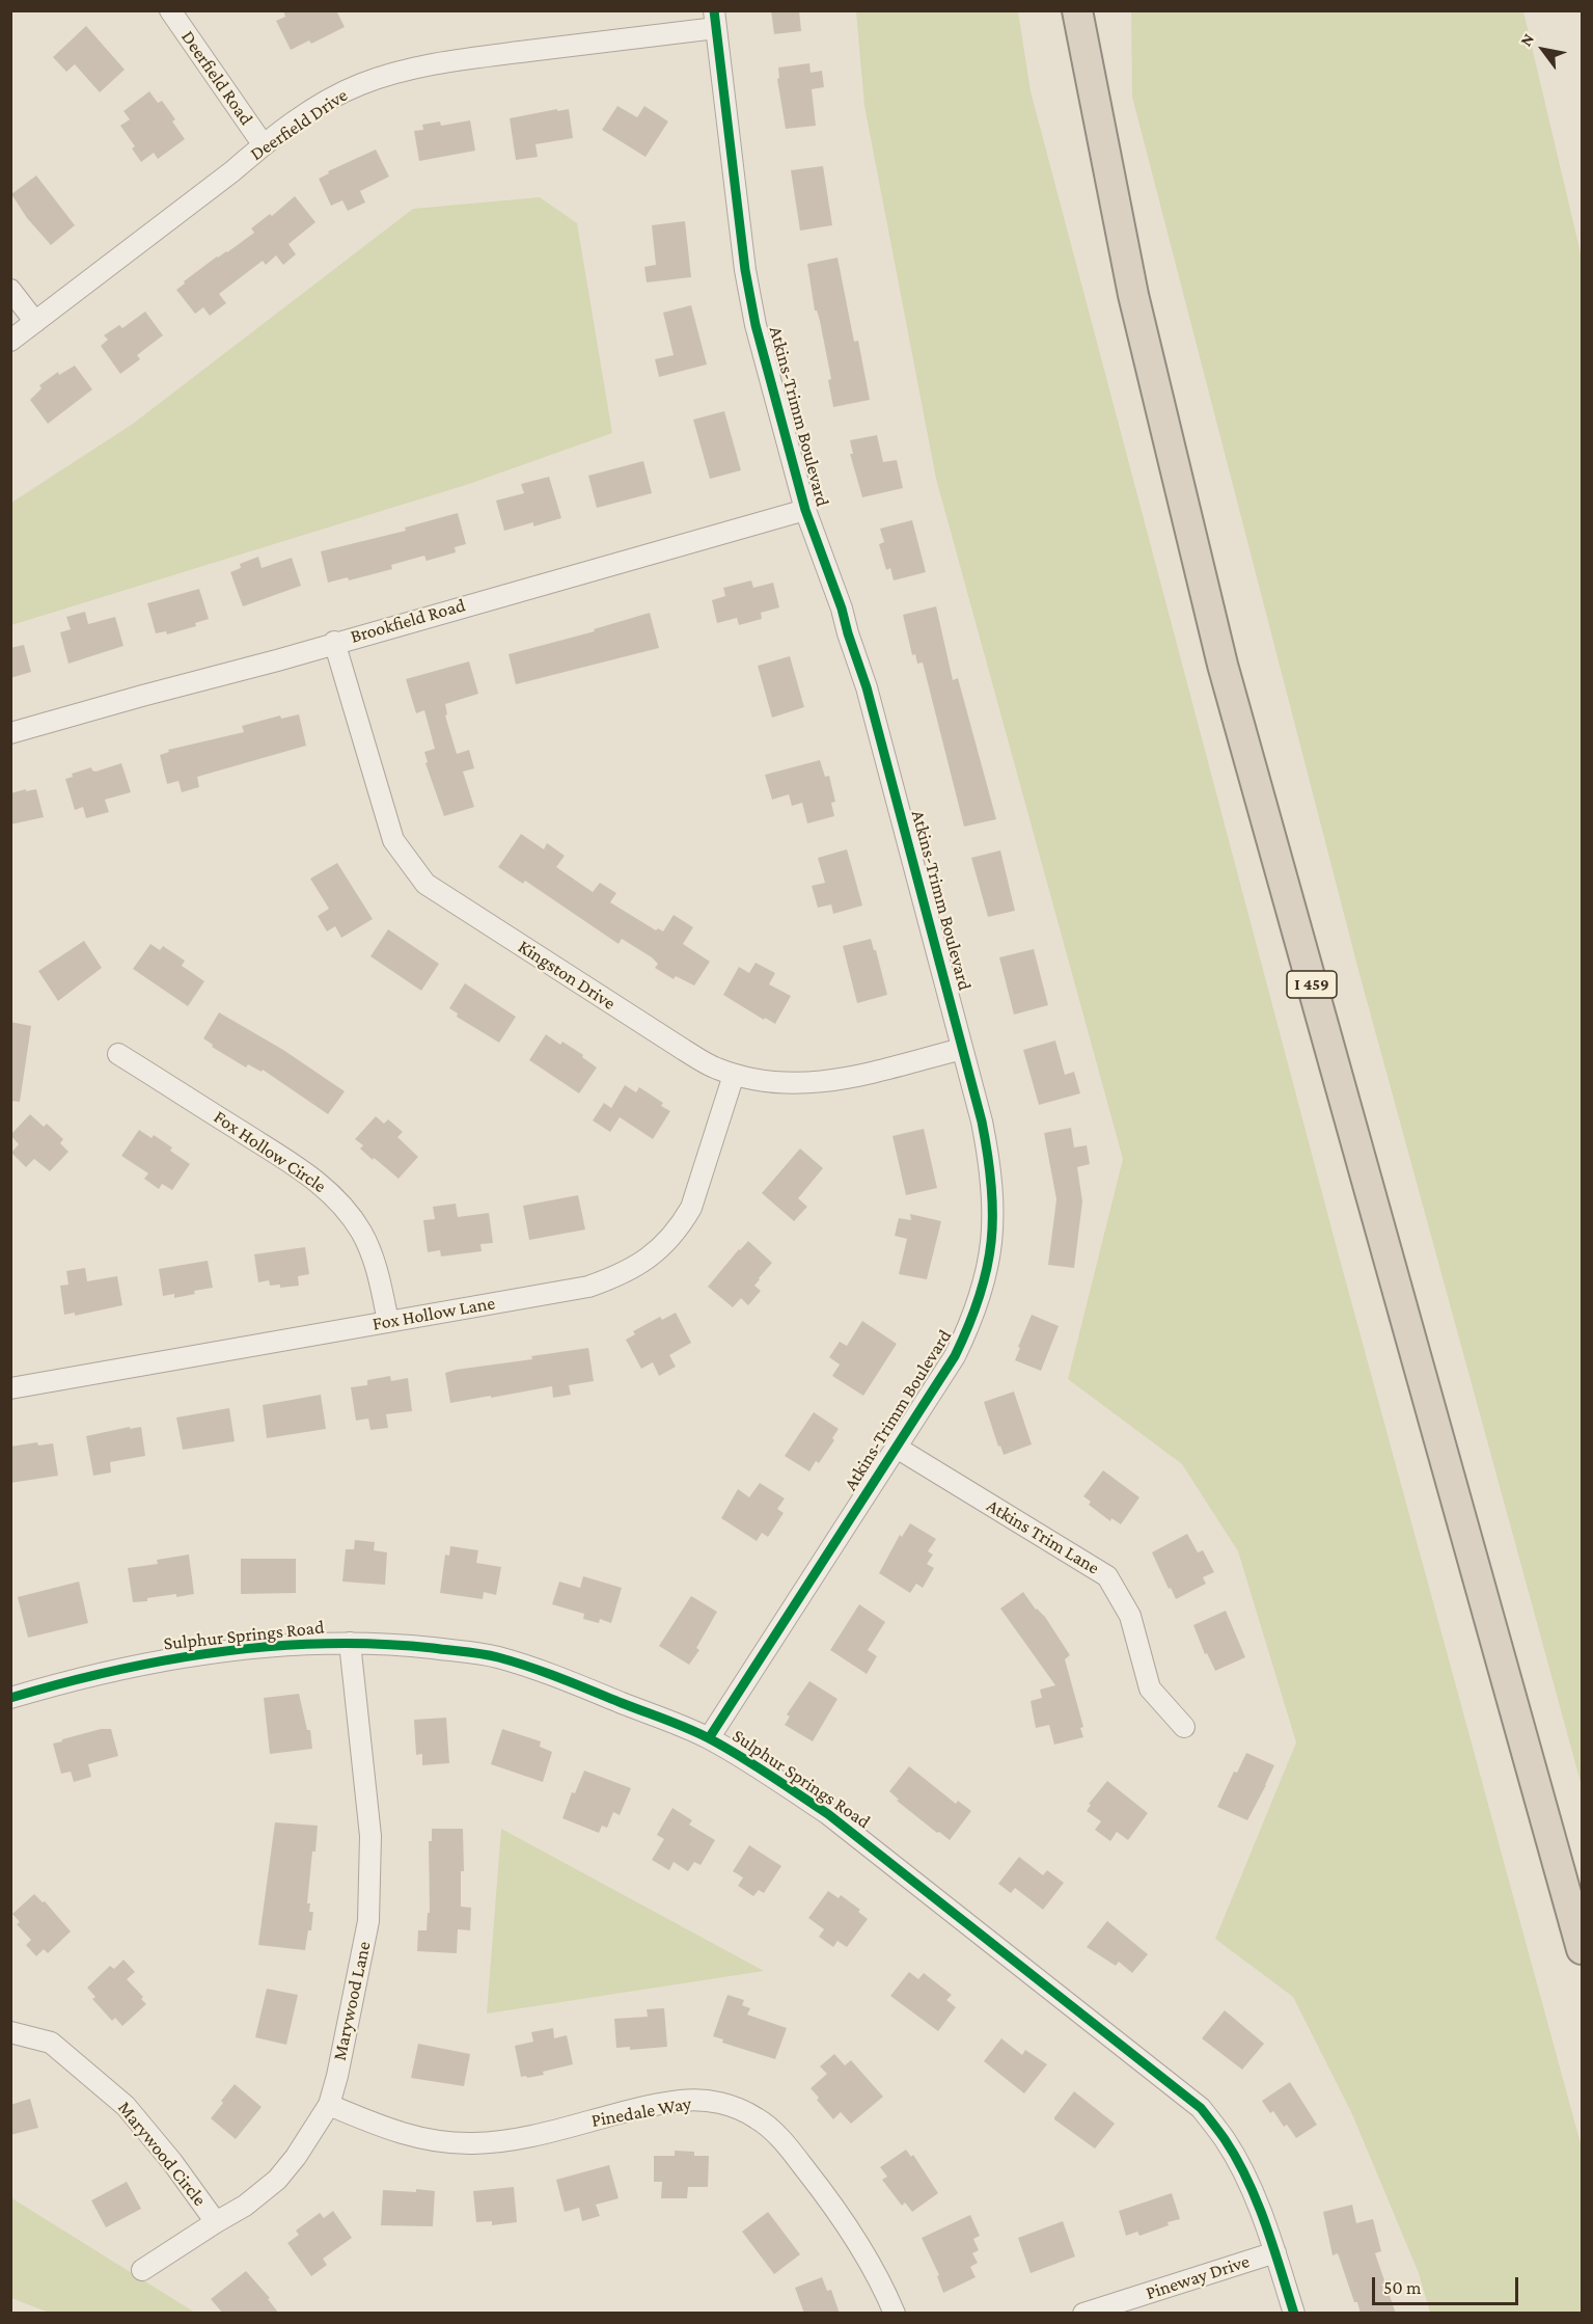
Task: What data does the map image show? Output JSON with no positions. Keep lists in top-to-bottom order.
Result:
{
  "streets": {
    "highway": ["I 459"],
    "street": [
      "Deerfield Road",
      "Deerfield Drive",
      "Atkins-Trimm Boulevard",
      "Brookfield Road",
      "Kingston Drive",
      "Fox Hollow Circle",
      "Fox Hollow Lane",
      "Atkins Trim Lane",
      "Sulphur Springs Road",
      "Marywood Lane",
      "Pinedale Way",
      "Marywood Circle",
      "Pineway Drive"
    ]
  },
  "crossings": [
    ["Deerfield Road", "Deerfield Drive"],
    ["Deerfield Drive", "Atkins-Trimm Boulevard"],
    ["Atkins-Trimm Boulevard", "Brookfield Road"],
    ["Atkins-Trimm Boulevard", "Kingston Drive"],
    ["Atkins-Trimm Boulevard", "Atkins Trim Lane"],
    ["Atkins-Trimm Boulevard", "Sulphur Springs Road"],
    ["Brookfield Road", "Kingston Drive"],
    ["Kingston Drive", "Fox Hollow Lane"],
    ["Fox Hollow Circle", "Fox Hollow Lane"],
    ["Sulphur Springs Road", "Marywood Lane"],
    ["Sulphur Springs Road", "Pineway Drive"],
    ["Marywood Lane", "Pinedale Way"],
    ["Marywood Lane", "Marywood Circle"]
  ],
  "scale_bar": "50 m",
  "north": "top left"
}
